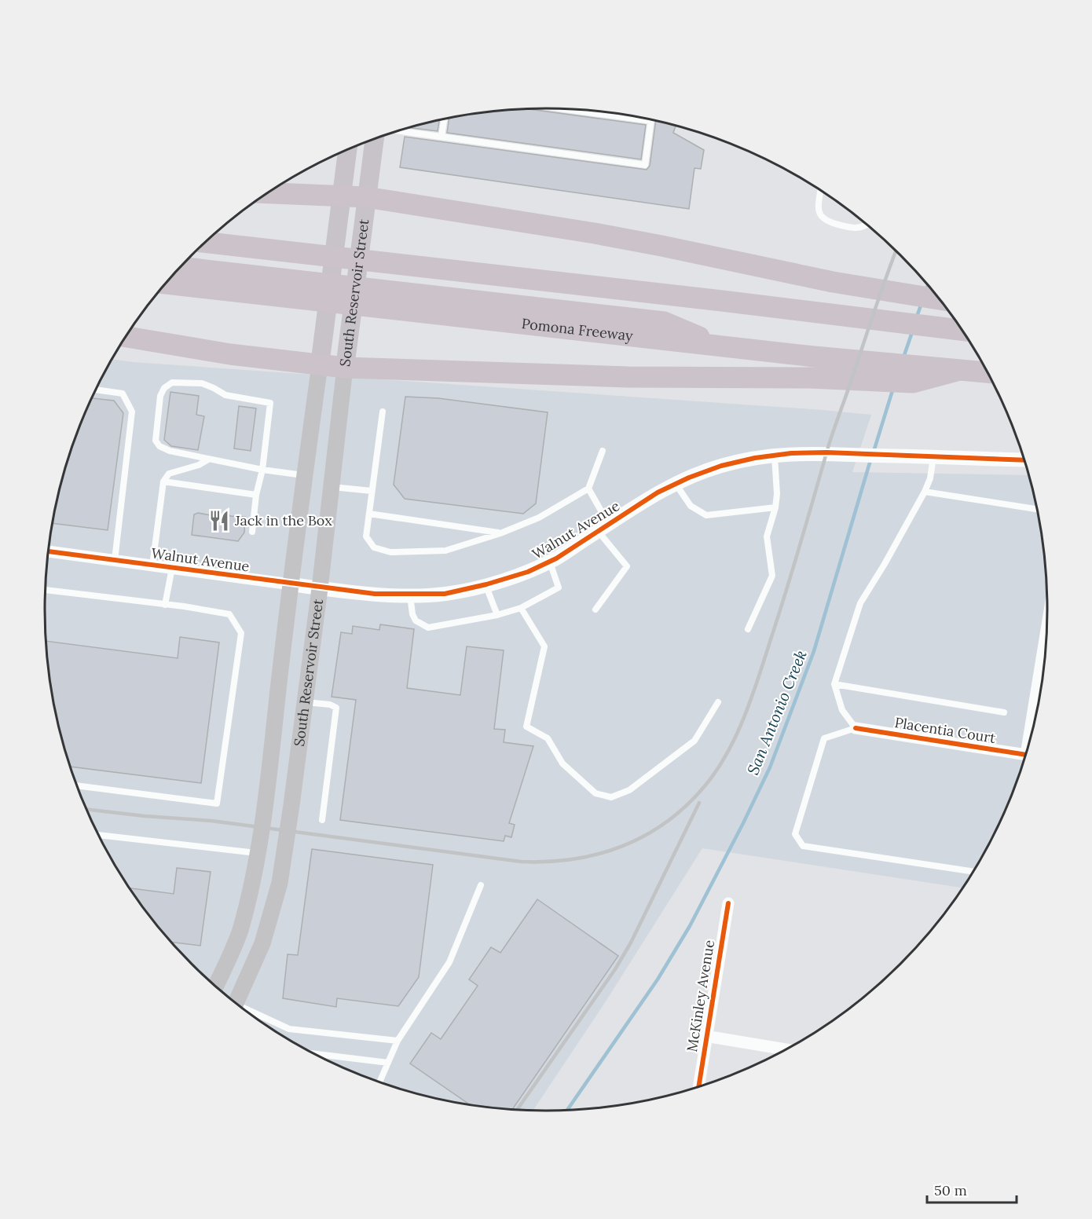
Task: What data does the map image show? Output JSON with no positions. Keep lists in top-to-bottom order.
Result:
{
  "streets": {
    "highway": ["Pomona Freeway"],
    "main road": ["South Reservoir Street"],
    "street": ["Walnut Avenue", "Placentia Court", "McKinley Avenue"]
  },
  "crossings": [
    ["South Reservoir Street", "Walnut Avenue"]
  ],
  "water": ["San Antonio Creek"],
  "places": {
    "restaurant": ["Jack in the Box"]
  },
  "scale_bar": "50 m"
}
